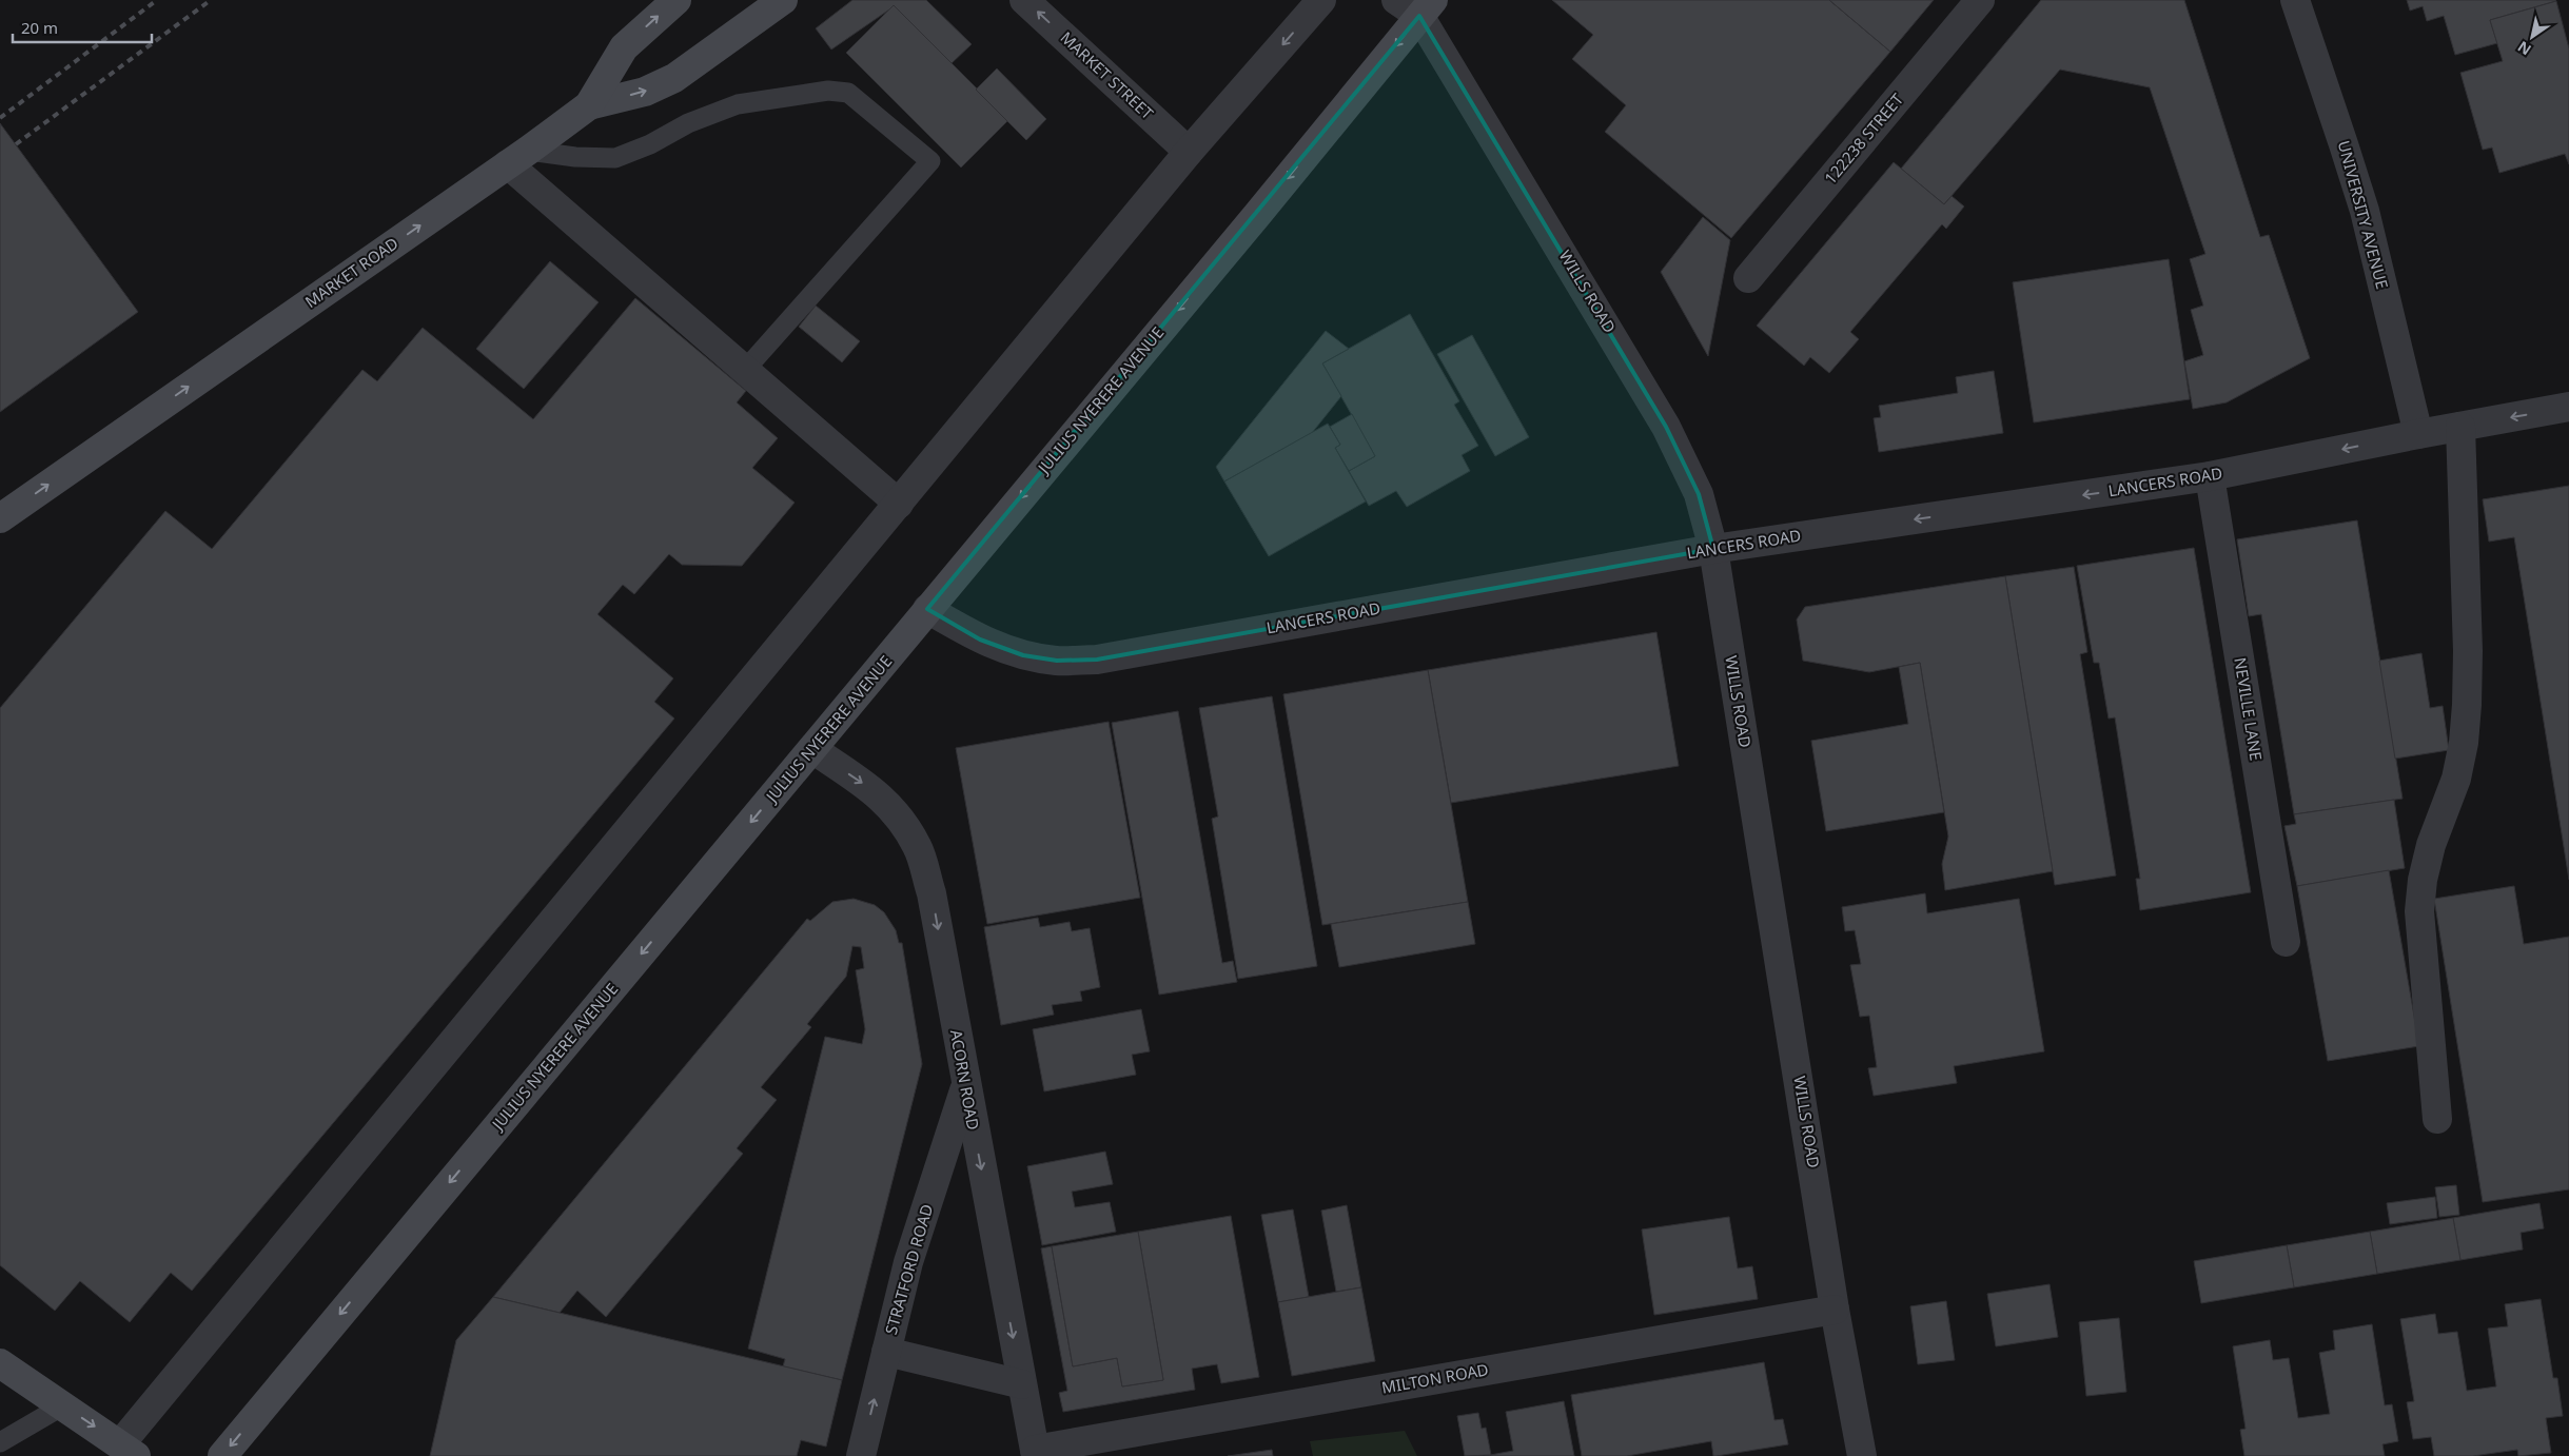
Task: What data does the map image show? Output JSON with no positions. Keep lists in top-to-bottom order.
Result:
{
  "streets": {
    "main road": ["MARKET ROAD", "JULIUS NYERERE AVENUE"],
    "street": [
      "MARKET STREET",
      "122238 STREET",
      "UNIVERSITY AVENUE",
      "WILLS ROAD",
      "LANCERS ROAD",
      "NEVILLE LANE",
      "ACORN ROAD",
      "STRATFORD ROAD",
      "MILTON ROAD"
    ]
  },
  "crossings": [
    ["UNIVERSITY AVENUE", "LANCERS ROAD"],
    ["WILLS ROAD", "JULIUS NYERERE AVENUE"],
    ["WILLS ROAD", "LANCERS ROAD"],
    ["WILLS ROAD", "MILTON ROAD"],
    ["JULIUS NYERERE AVENUE", "LANCERS ROAD"],
    ["JULIUS NYERERE AVENUE", "ACORN ROAD"],
    ["LANCERS ROAD", "NEVILLE LANE"],
    ["ACORN ROAD", "STRATFORD ROAD"],
    ["ACORN ROAD", "MILTON ROAD"]
  ],
  "one_way": [
    "MARKET STREET",
    "MARKET ROAD",
    "JULIUS NYERERE AVENUE",
    "LANCERS ROAD",
    "ACORN ROAD"
  ],
  "scale_bar": "20 m",
  "north": "bottom left"
}
